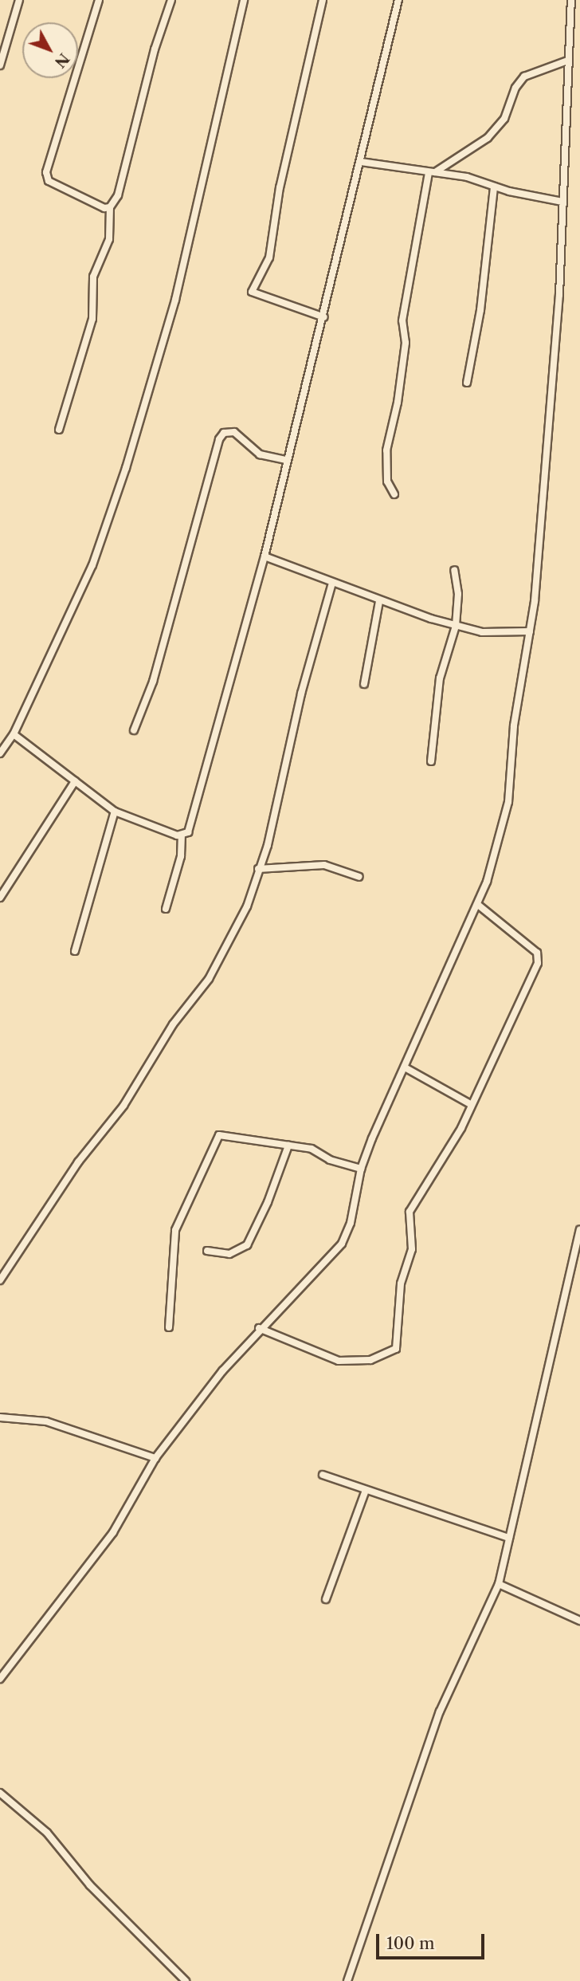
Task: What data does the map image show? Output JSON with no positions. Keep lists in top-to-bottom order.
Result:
{
  "scale_bar": "100 m",
  "north": "bottom right"
}
